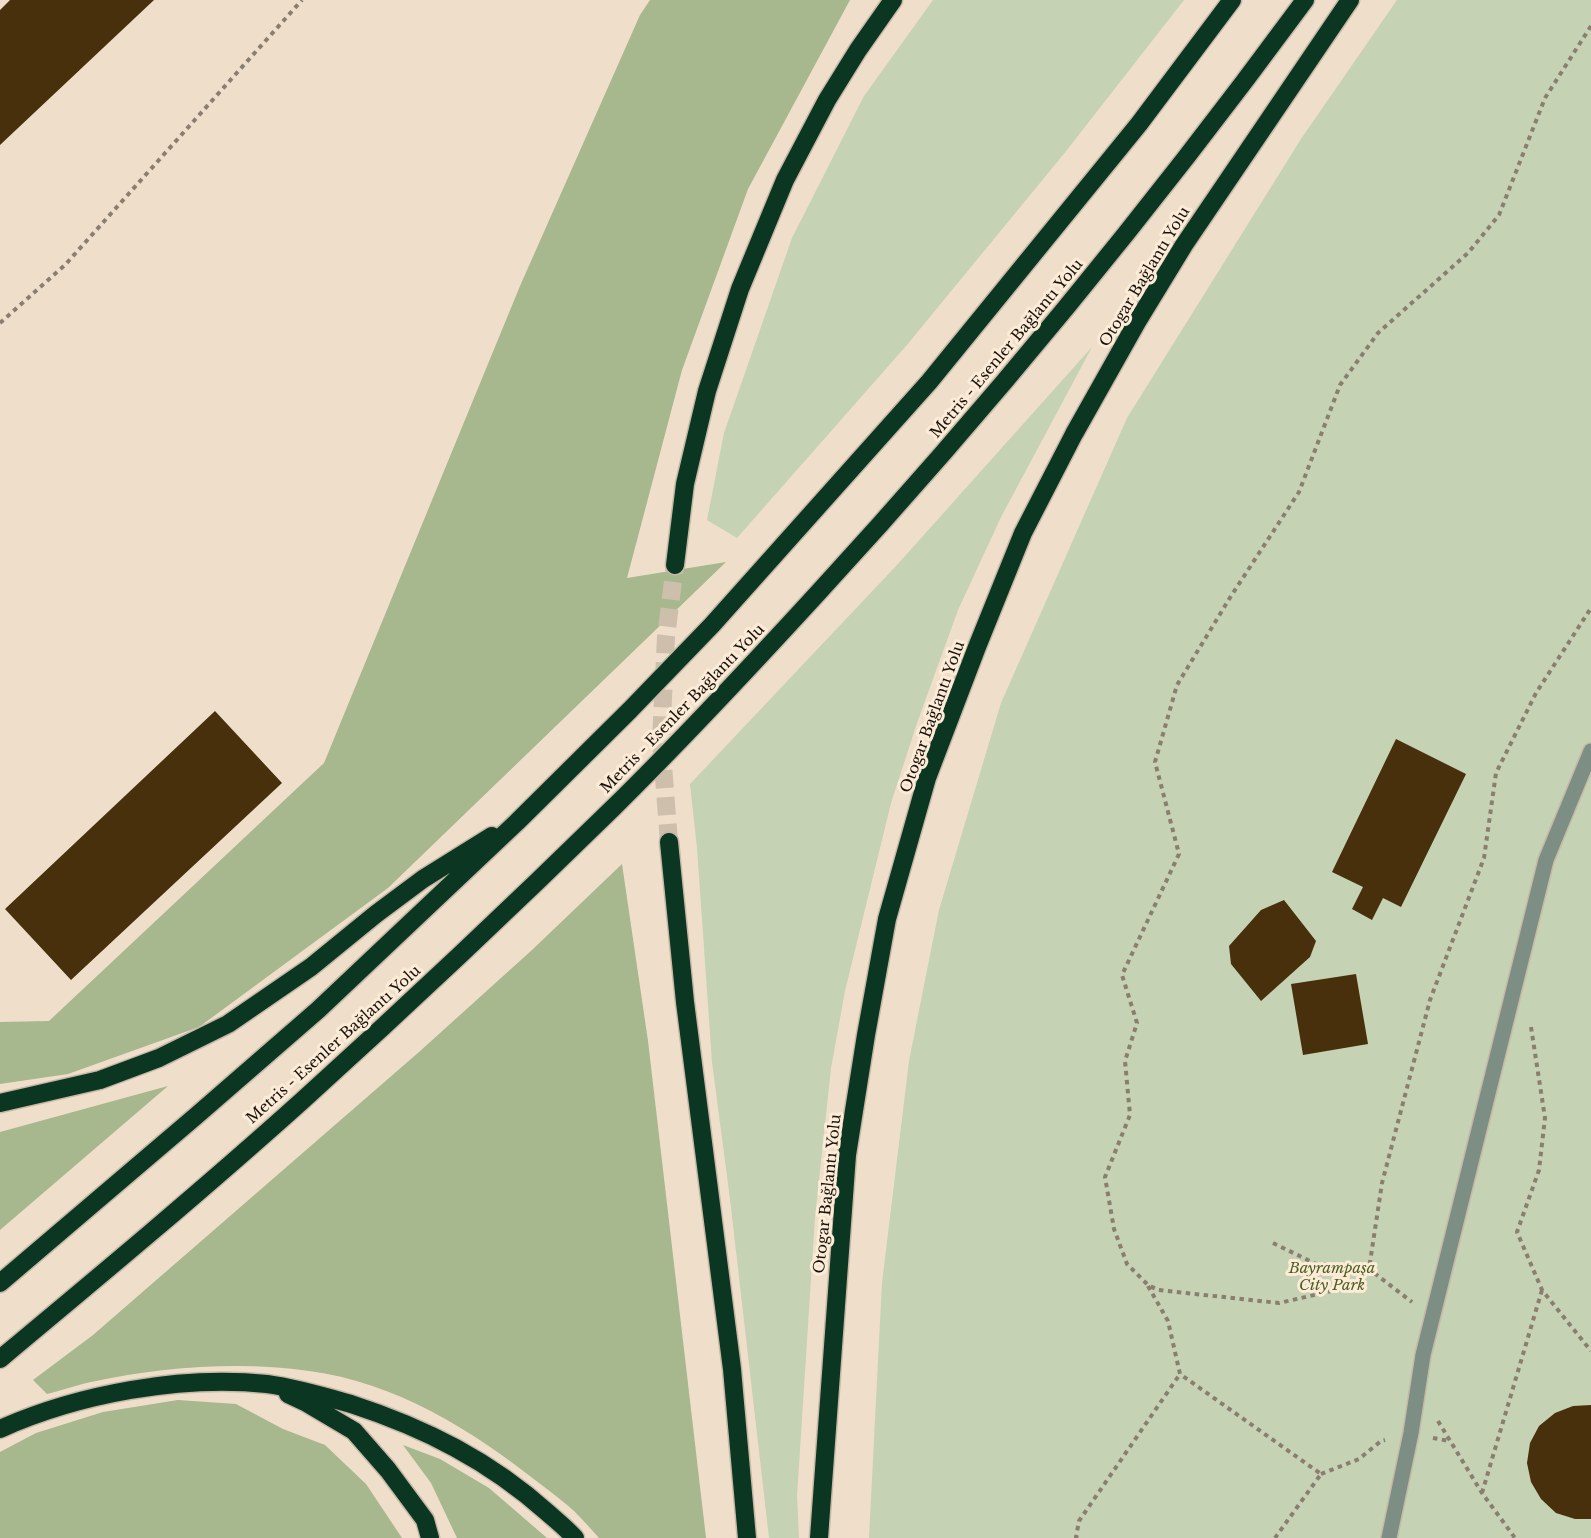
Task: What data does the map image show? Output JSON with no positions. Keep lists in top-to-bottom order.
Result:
{
  "streets": {
    "highway": ["Otogar Bağlantı Yolu", "Metris - Esenler Bağlantı Yolu"]
  },
  "parks": ["Bayrampaşa City Park"]
}
